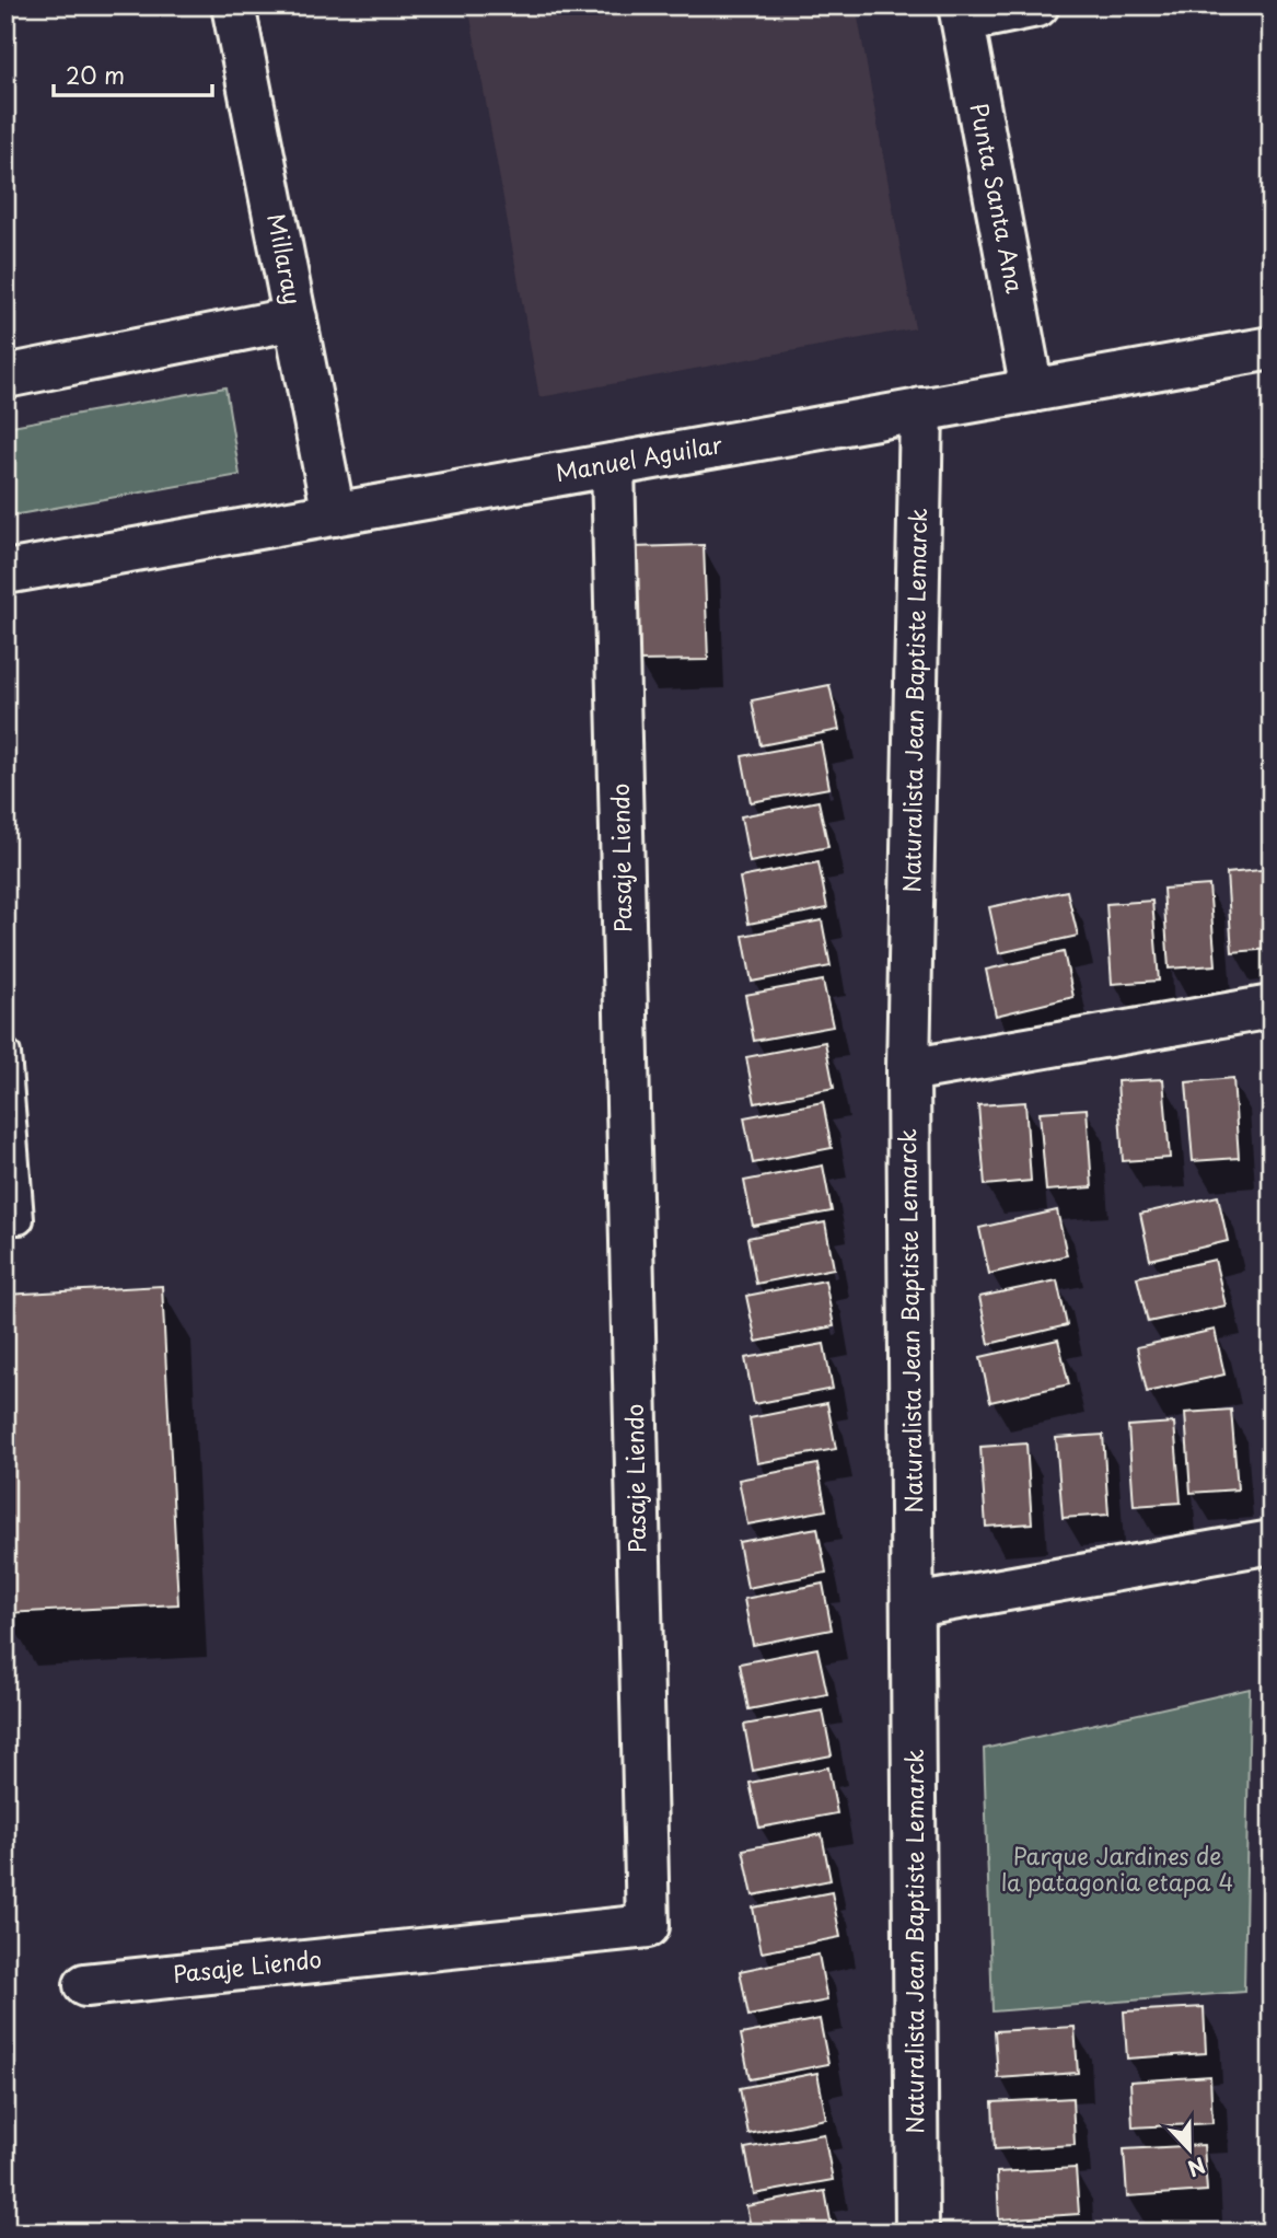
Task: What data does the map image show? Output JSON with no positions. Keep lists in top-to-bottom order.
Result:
{
  "streets": {
    "street": [
      "Punta Santa Ana",
      "Millaray",
      "Manuel Aguilar",
      "Naturalista Jean Baptiste Lemarck",
      "Pasaje Liendo"
    ]
  },
  "crossings": [
    ["Punta Santa Ana", "Manuel Aguilar"],
    ["Millaray", "Manuel Aguilar"],
    ["Manuel Aguilar", "Naturalista Jean Baptiste Lemarck"],
    ["Manuel Aguilar", "Pasaje Liendo"]
  ],
  "parks": ["Parque Jardines de la patagonia etapa 4"],
  "scale_bar": "20 m",
  "north": "bottom"
}
